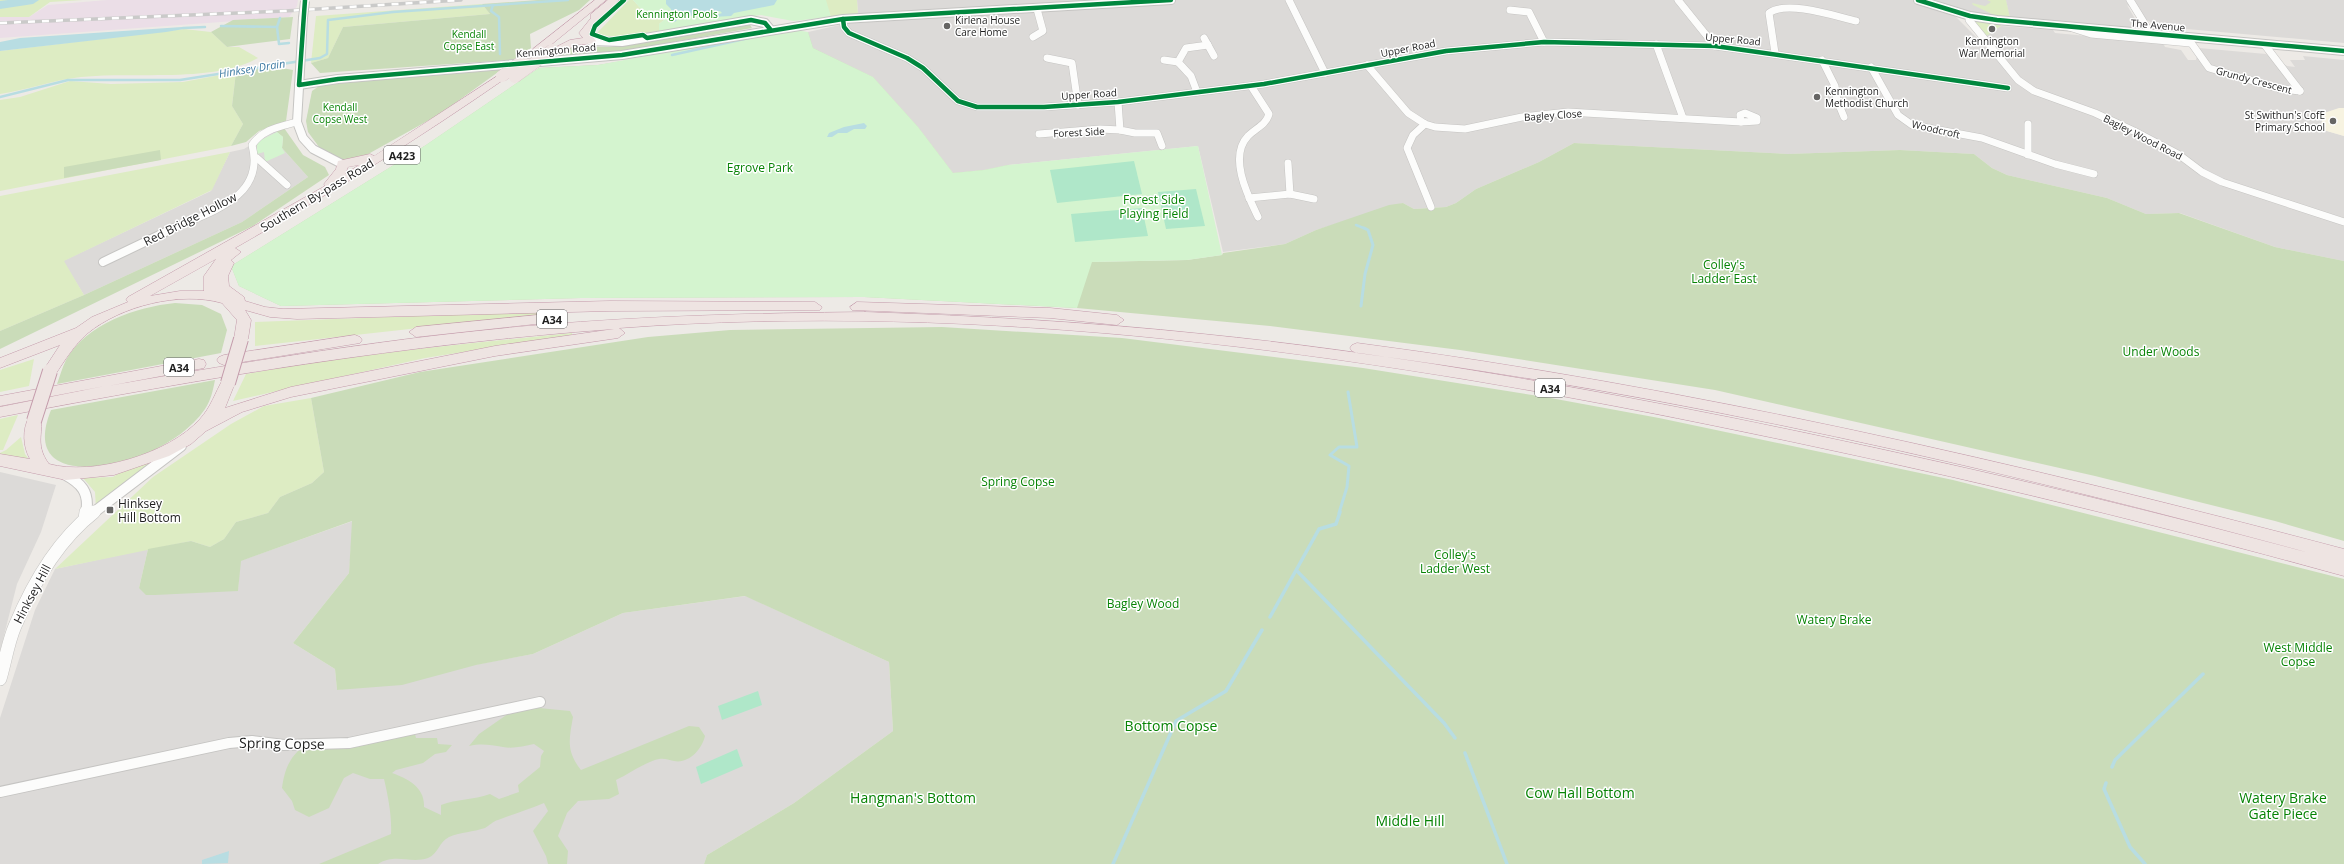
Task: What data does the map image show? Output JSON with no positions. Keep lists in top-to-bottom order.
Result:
{
  "streets": {
    "highway": ["A423", "Southern By-pass Road", "A34"],
    "street": [
      "The Avenue",
      "Upper Road",
      "Kennington Road",
      "Grundy Crescent",
      "Bagley Close",
      "Woodcroft",
      "Forest Side",
      "Bagley Wood Road",
      "Red Bridge Hollow",
      "Hinksey Hill",
      "Spring Copse"
    ]
  },
  "crossings": [
    ["The Avenue", "Grundy Crescent"],
    ["The Avenue", "Bagley Wood Road"],
    ["Upper Road", "Kennington Road"],
    ["Upper Road", "Bagley Close"],
    ["Upper Road", "Woodcroft"],
    ["Upper Road", "Forest Side"]
  ],
  "water": ["Hinksey Drain"],
  "parks": [
    "Kennington Pools",
    "Kendall Copse East",
    "Kendall Copse West",
    "Egrove Park",
    "Forest Side Playing Field",
    "Colley's Ladder East",
    "Under Woods",
    "Spring Copse",
    "Colley's Ladder West",
    "Bagley Wood",
    "Watery Brake",
    "West Middle Copse",
    "Bottom Copse",
    "Cow Hall Bottom",
    "Hangman's Bottom",
    "Watery Brake Gate Piece",
    "Middle Hill"
  ],
  "places": {
    "other": [
      "Kirlena House Care Home",
      "Kennington War Memorial",
      "Kennington Methodist Church",
      "St Swithun's CofE Primary School"
    ],
    "transit": ["Hinksey Hill Bottom"]
  }
}
